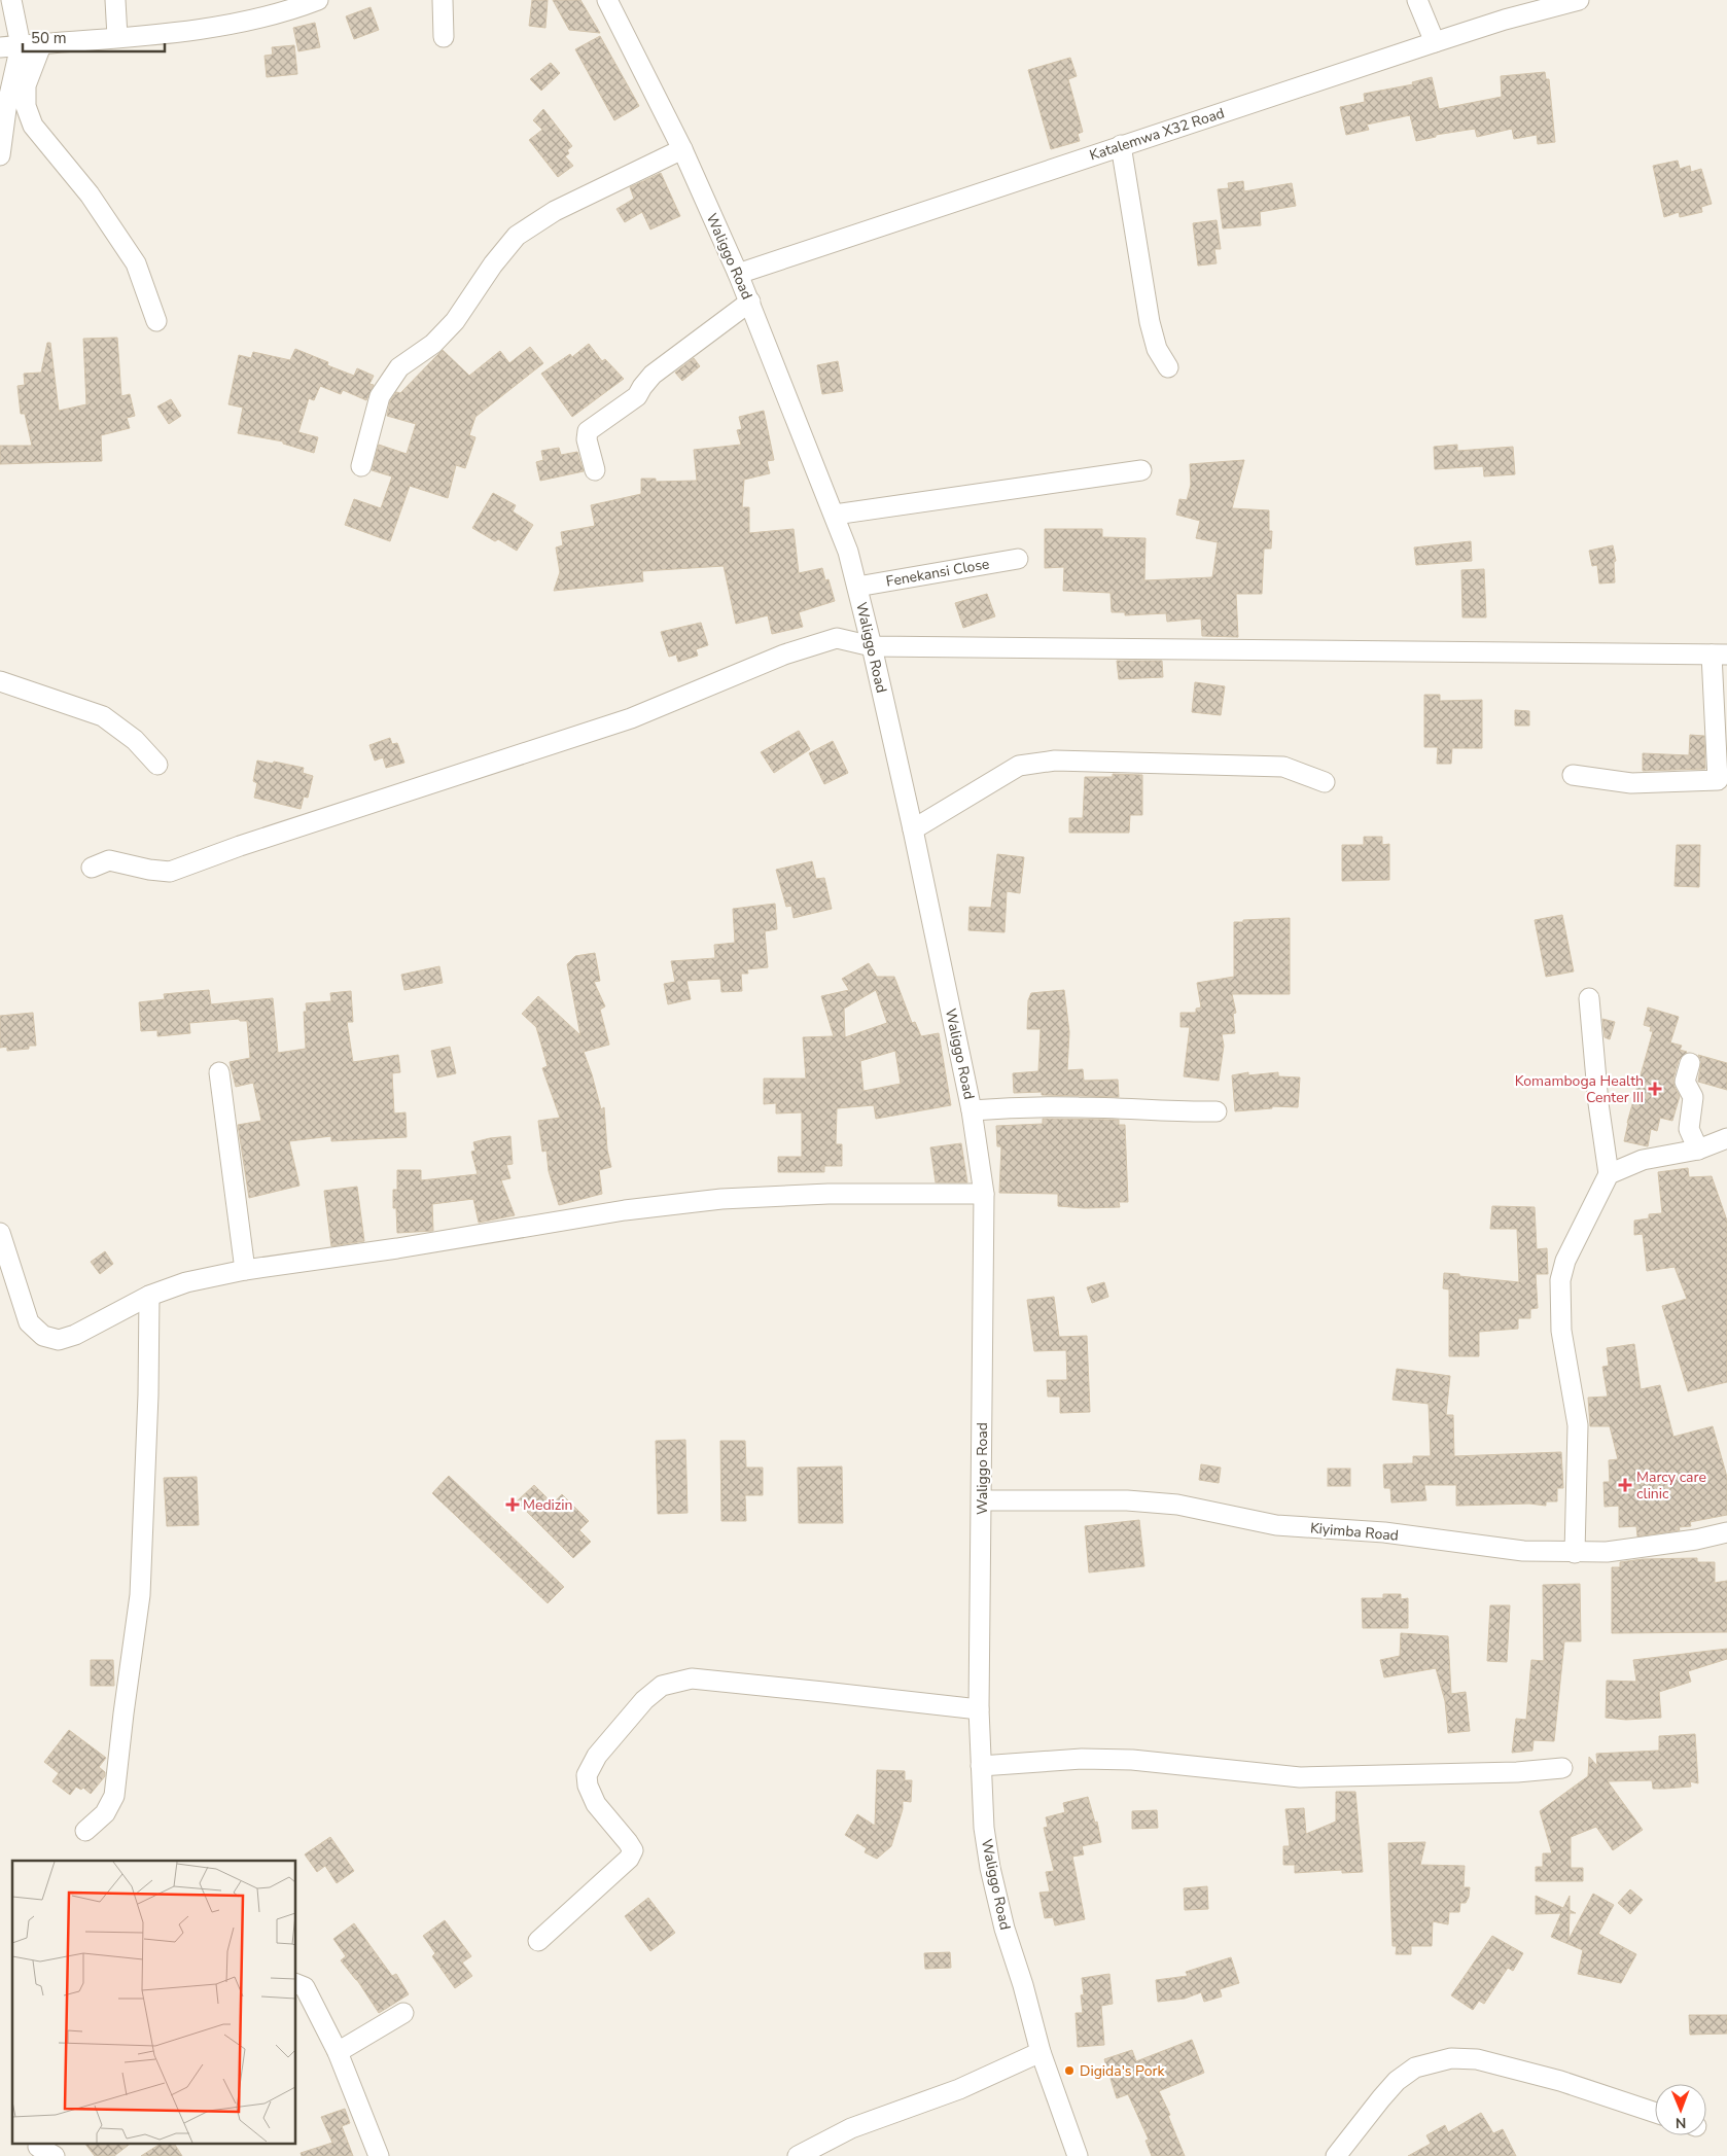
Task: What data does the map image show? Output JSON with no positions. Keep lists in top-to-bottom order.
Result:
{
  "streets": {
    "street": [
      "Katalemwa X32 Road",
      "Waliggo Road",
      "Fenekansi Close",
      "Kiyimba Road"
    ]
  },
  "crossings": [
    ["Katalemwa X32 Road", "Waliggo Road"],
    ["Waliggo Road", "Fenekansi Close"],
    ["Waliggo Road", "Kiyimba Road"]
  ],
  "places": {
    "health": ["Komamboga Health Center III", "Marcy care clinic", "Medizin"],
    "other": ["Digida's Pork"]
  },
  "scale_bar": "50 m",
  "north": "bottom"
}
